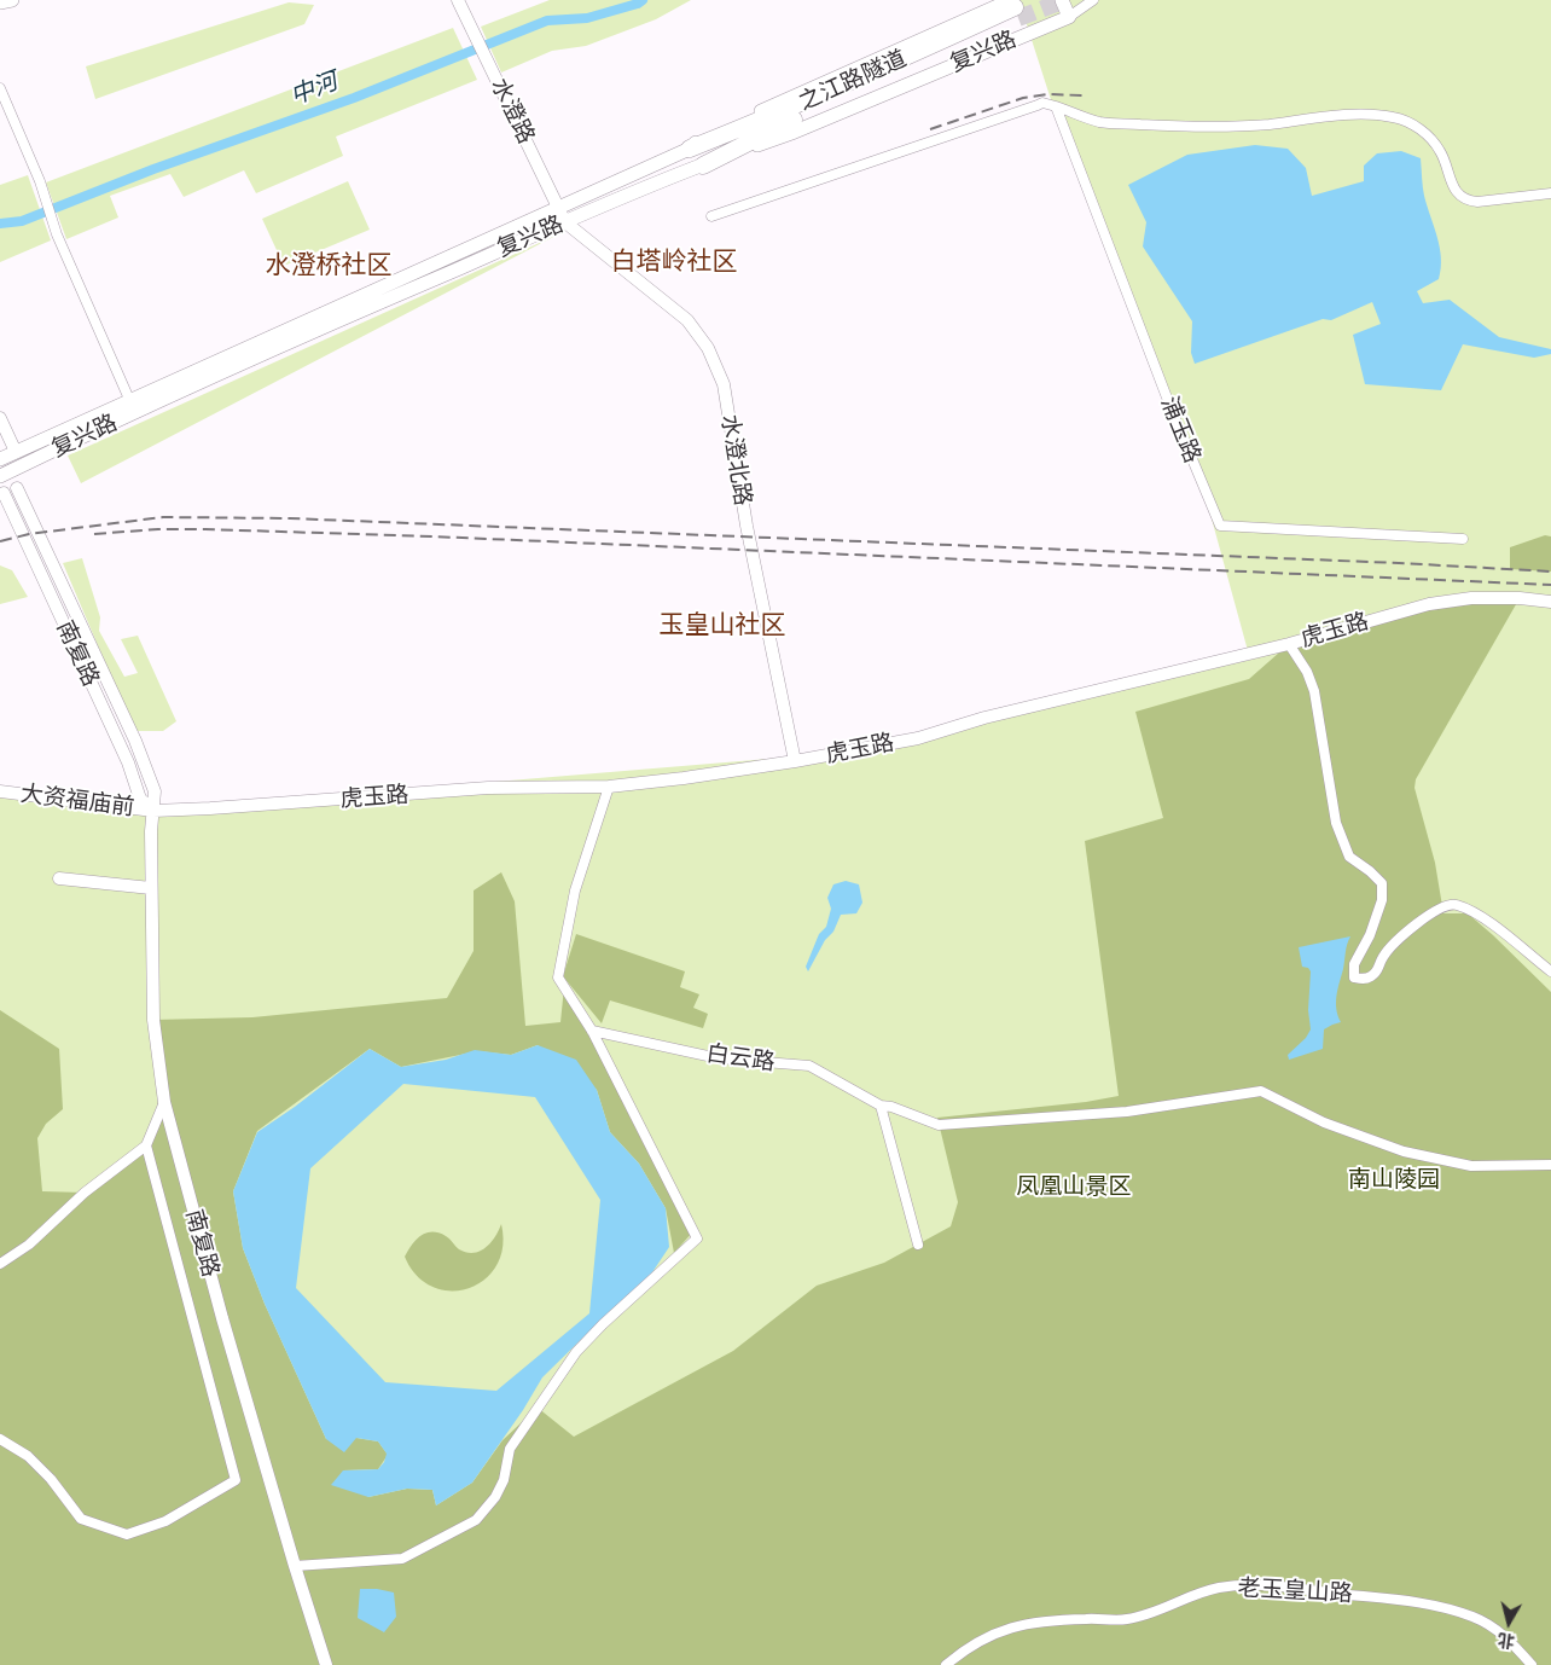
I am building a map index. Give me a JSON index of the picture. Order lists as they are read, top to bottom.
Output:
{
  "streets": {
    "highway": ["之江路隧道"],
    "main road": ["复兴路"],
    "street": [
      "水澄路",
      "浦玉路",
      "水澄北路",
      "虎玉路",
      "南复路",
      "大资福庙前",
      "白云路",
      "老玉皇山路"
    ]
  },
  "crossings": [
    ["复兴路", "之江路隧道"],
    ["复兴路", "水澄路"],
    ["复兴路", "水澄北路"],
    ["水澄路", "水澄北路"],
    ["水澄北路", "虎玉路"],
    ["虎玉路", "南复路"],
    ["虎玉路", "大资福庙前"],
    ["南复路", "大资福庙前"]
  ],
  "districts": ["白塔岭社区", "水澄桥社区", "玉皇山社区"],
  "water": ["中河"],
  "parks": ["南山陵园", "凤凰山景区"],
  "north": "bottom"
}
